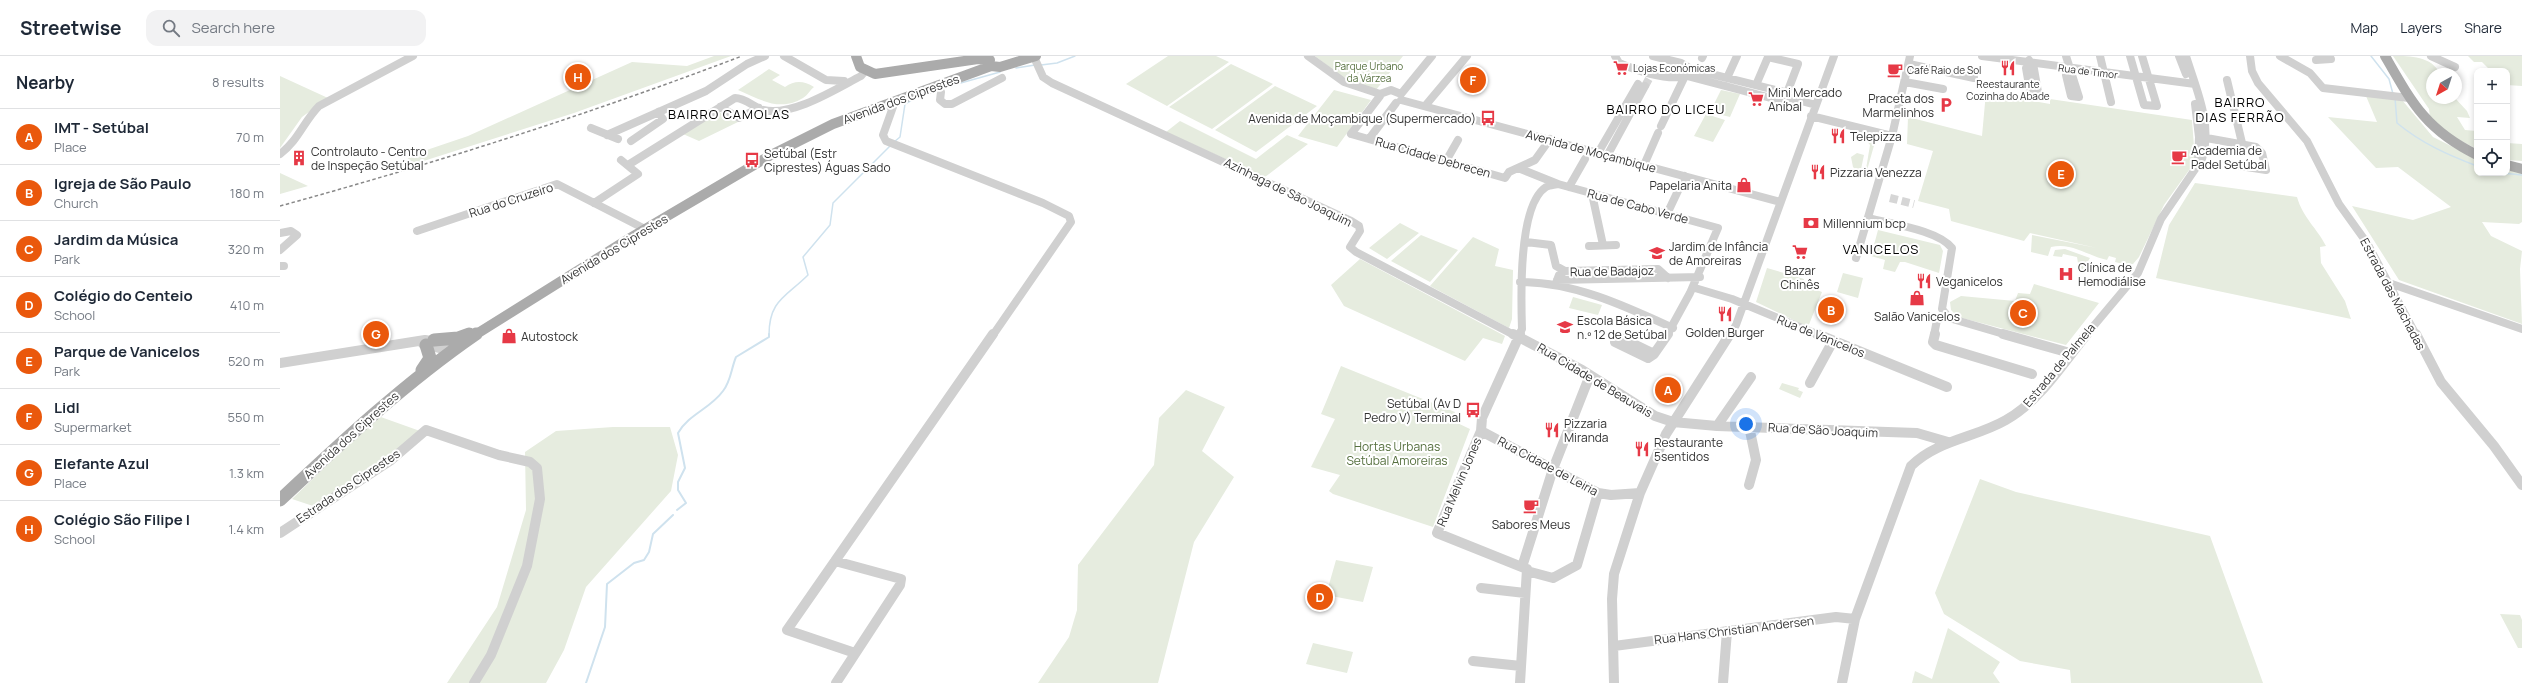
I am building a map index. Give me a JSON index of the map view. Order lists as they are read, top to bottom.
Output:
{
  "streets": {
    "main road": ["Avenida dos Ciprestes"],
    "street": [
      "Rua de Timor",
      "Avenida de Moçambique",
      "Rua Cidade Debrecen",
      "Azinhaga de São Joaquim",
      "Rua do Cruzeiro",
      "Rua de Cabo Verde",
      "Rua de Badajoz",
      "Estrada das Machadas",
      "Rua de Vanicelos",
      "Estrada de Palmela",
      "Rua Cidade de Beauvais",
      "Rua de São Joaquim",
      "Rua Cidade de Leiria",
      "Rua Melvin Jones",
      "Estrada dos Ciprestes",
      "Rua Hans Christian Andersen"
    ]
  },
  "crossings": [
    ["Rua de Timor", "Estrada de Palmela"],
    ["Avenida dos Ciprestes", "Azinhaga de São Joaquim"],
    ["Avenida dos Ciprestes", "Rua do Cruzeiro"],
    ["Avenida de Moçambique", "Rua Cidade Debrecen"],
    ["Rua Cidade Debrecen", "Rua de Cabo Verde"],
    ["Azinhaga de São Joaquim", "Rua Cidade de Beauvais"],
    ["Rua de Cabo Verde", "Rua de Badajoz"],
    ["Estrada de Palmela", "Rua de São Joaquim"],
    ["Estrada de Palmela", "Rua Hans Christian Andersen"],
    ["Rua Cidade de Beauvais", "Rua de São Joaquim"],
    ["Rua Cidade de Leiria", "Rua Melvin Jones"]
  ],
  "districts": [
    "BAIRRO DIAS FERRÃO",
    "BAIRRO DO LICEU",
    "BAIRRO CAMOLAS",
    "VANICELOS"
  ],
  "parks": ["Parque Urbano da Várzea", "Hortas Urbanas Setúbal Amoreiras"],
  "places": {
    "supermarket": ["Lojas Económicas", "Mini Mercado Aníbal", "Bazar Chinês"],
    "restaurant": [
      "Reestaurante Cozinha do Abade",
      "Telepizza",
      "Pizzaria Venezza",
      "Veganicelos",
      "Golden Burger",
      "Pizzaria Miranda",
      "Restaurante 5sentidos"
    ],
    "cafe": ["Café Raio de Sol", "Academia de Padel Setúbal", "Sabores Meus"],
    "parking": ["Praceta dos Marmelinhos"],
    "bus stop": ["Avenida de Moçambique (Supermercado)", "Setúbal (Estr Ciprestes) Águas Sado", "Setúbal (Av D Pedro V) Terminal"],
    "building": ["Controlauto - Centro de Inspeção Setúbal"],
    "shop": ["Papelaria Anita", "Salão Vanicelos", "Autostock"],
    "bank": ["Millennium bcp"],
    "school or university": ["Jardim de Infância de Amoreiras", "Escola Básica n.º 12 de Setúbal"],
    "hospital": ["Clínica de Hemodiálise"]
  },
  "north": "bottom left",
  "page": {
    "header": "Streetwise",
    "search": "Search here",
    "nav": ["Map", "Layers", "Share"],
    "heading": ["Nearby", "8 results"],
    "pins": [
      "H",
      "F",
      "E",
      "B",
      "C",
      "G",
      "A",
      "D"
    ],
    "map_buttons": ["+", "−"],
    "list": [
      {
        "mark": "A",
        "name": "IMT - Setúbal",
        "note": "Place",
        "value": "70 m"
      },
      {
        "mark": "B",
        "name": "Igreja de São Paulo",
        "note": "Church",
        "value": "180 m"
      },
      {
        "mark": "C",
        "name": "Jardim da Música",
        "note": "Park",
        "value": "320 m"
      },
      {
        "mark": "D",
        "name": "Colégio do Centeio",
        "note": "School",
        "value": "410 m"
      },
      {
        "mark": "E",
        "name": "Parque de Vanicelos",
        "note": "Park",
        "value": "520 m"
      },
      {
        "mark": "F",
        "name": "Lidl",
        "note": "Supermarket",
        "value": "550 m"
      },
      {
        "mark": "G",
        "name": "Elefante Azul",
        "note": "Place",
        "value": "1.3 km"
      },
      {
        "mark": "H",
        "name": "Colégio São Filipe I",
        "note": "School",
        "value": "1.4 km"
      }
    ]
  }
}
